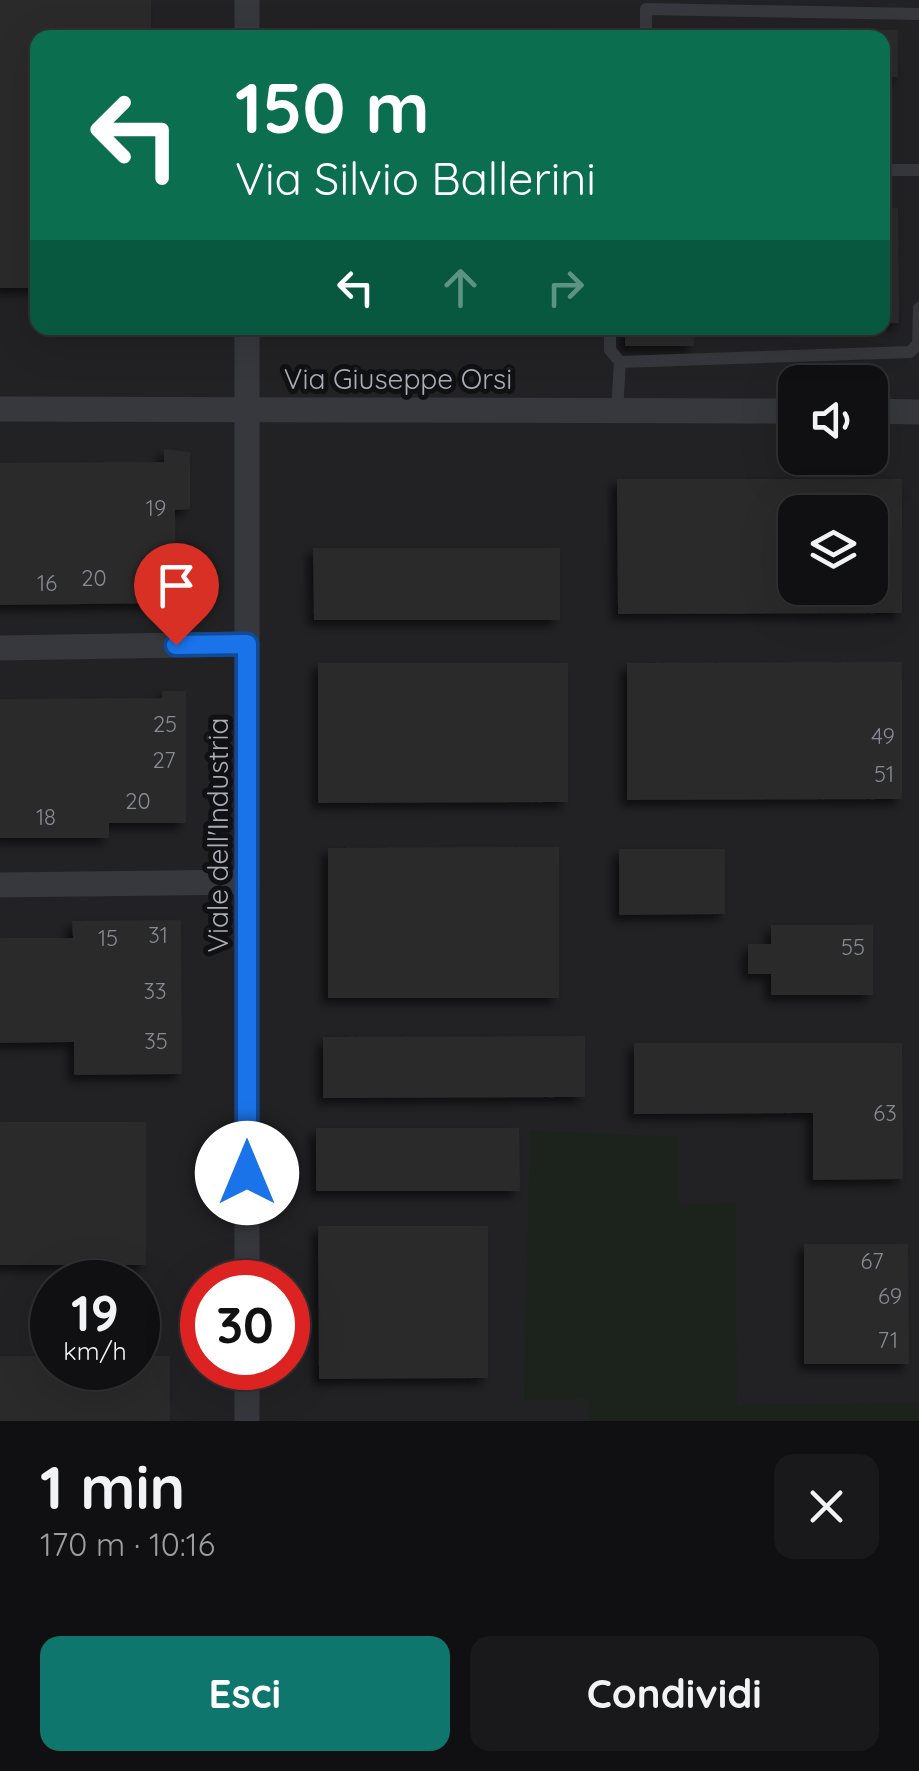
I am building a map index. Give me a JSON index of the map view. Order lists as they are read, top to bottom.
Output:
{
  "streets": {
    "street": ["Via Giuseppe Orsi", "Viale dell'Industria"]
  },
  "crossings": [
    ["Via Giuseppe Orsi", "Viale dell'Industria"]
  ],
  "house_numbers": [
    "19",
    "20",
    "16",
    "25",
    "49",
    "27",
    "51",
    "20",
    "18",
    "31",
    "15",
    "55",
    "33",
    "35",
    "63",
    "67",
    "69",
    "71"
  ],
  "page": {
    "turn": ["150 m", "Via Silvio Ballerini"],
    "speed": "19 km/h",
    "limit": "30",
    "heading": ["1 min", "170 m · 10:16"],
    "buttons": ["Esci", "Condividi"]
  }
}
